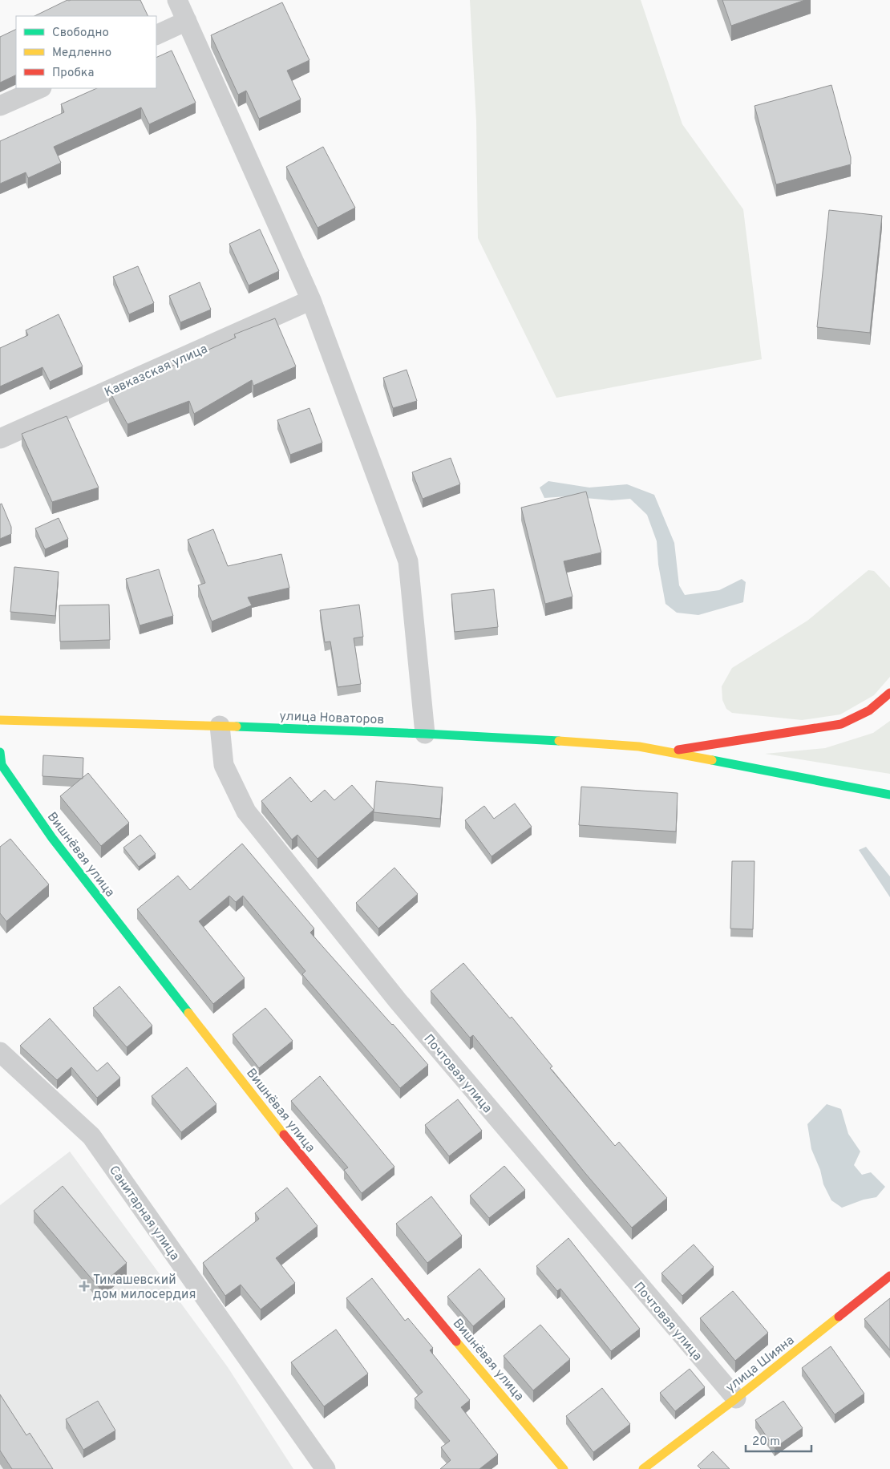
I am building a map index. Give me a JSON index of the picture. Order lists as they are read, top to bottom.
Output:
{
  "streets": {
    "street": [
      "Кавказская улица",
      "улица Новаторов",
      "Вишнёвая улица",
      "Почтовая улица",
      "Санитарная улица",
      "улица Шияна"
    ]
  },
  "crossings": [
    ["улица Новаторов", "Почтовая улица"],
    ["Почтовая улица", "улица Шияна"]
  ],
  "places": {
    "health": ["Тимашевский дом милосердия"]
  },
  "legend": ["Свободно", "Медленно", "Пробка"],
  "scale_bar": "20 m"
}
